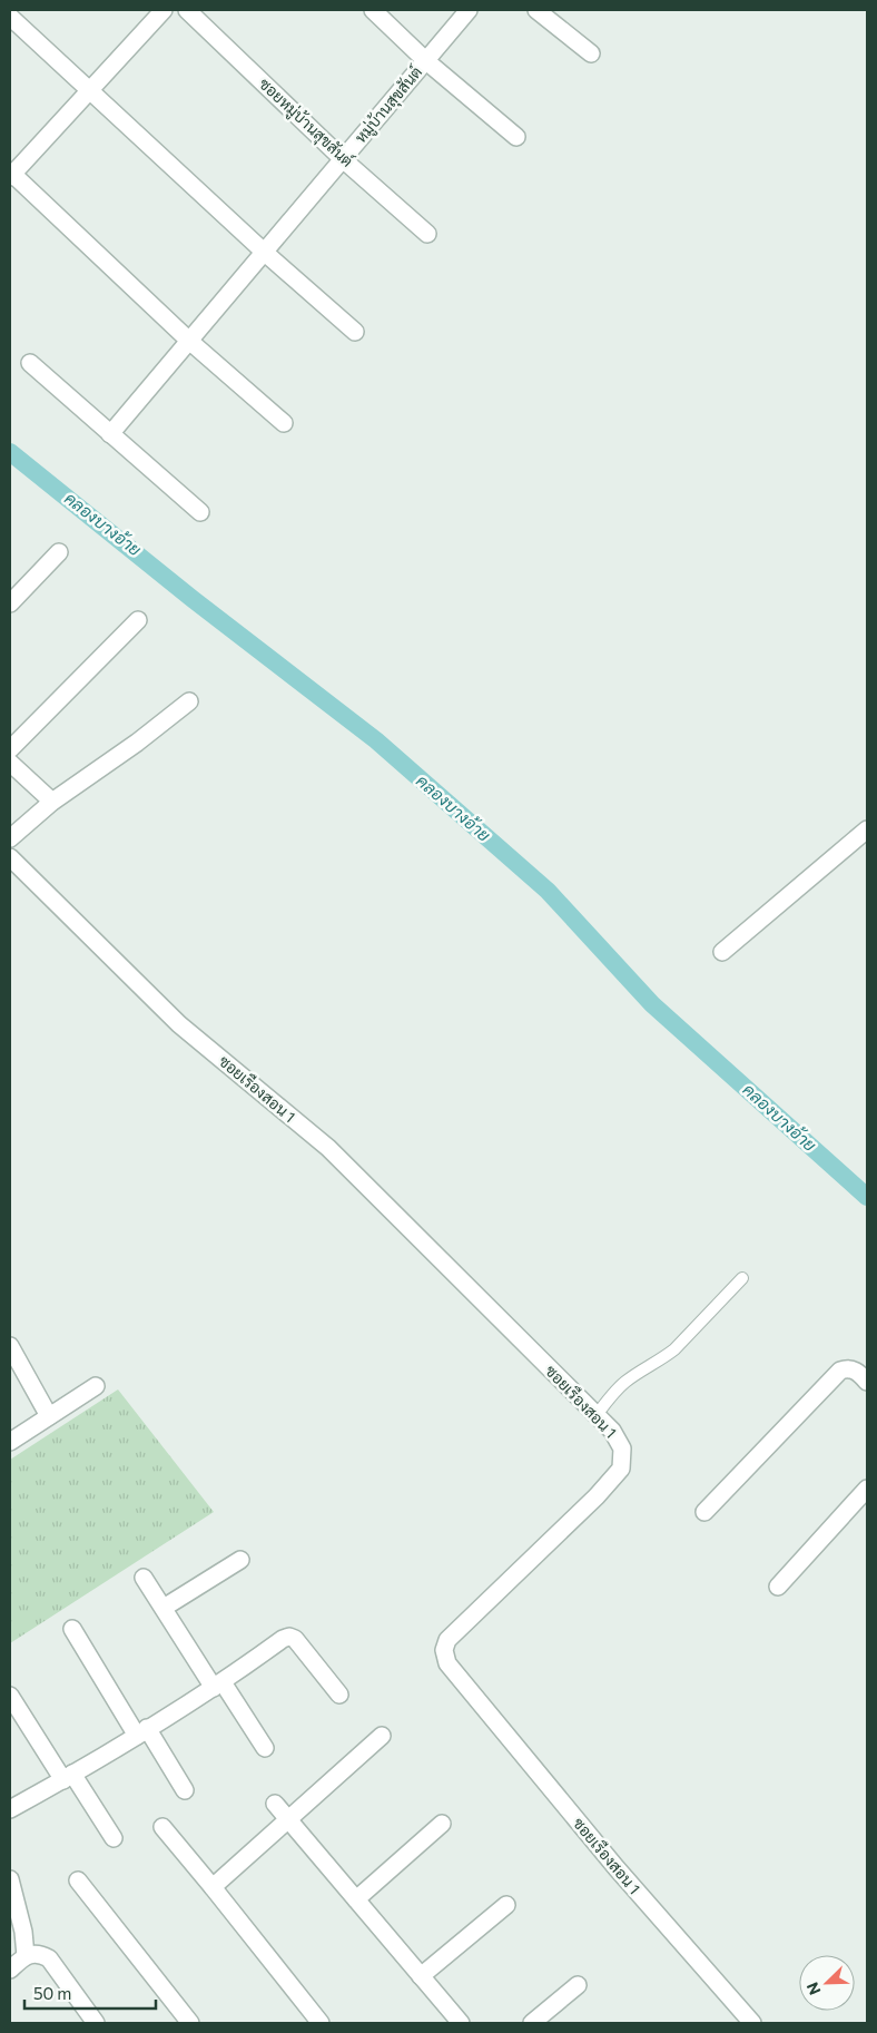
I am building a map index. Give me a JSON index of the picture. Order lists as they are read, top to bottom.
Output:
{
  "streets": {
    "street": ["หมู่บ้านสุขสันต์", "ซอยหมู่บ้านสุขสันต์", "ซอยเรืองสอน 1"]
  },
  "crossings": [
    ["หมู่บ้านสุขสันต์", "ซอยหมู่บ้านสุขสันต์"]
  ],
  "water": ["คลองบางอ้าย"],
  "scale_bar": "50 m",
  "north": "bottom left"
}
